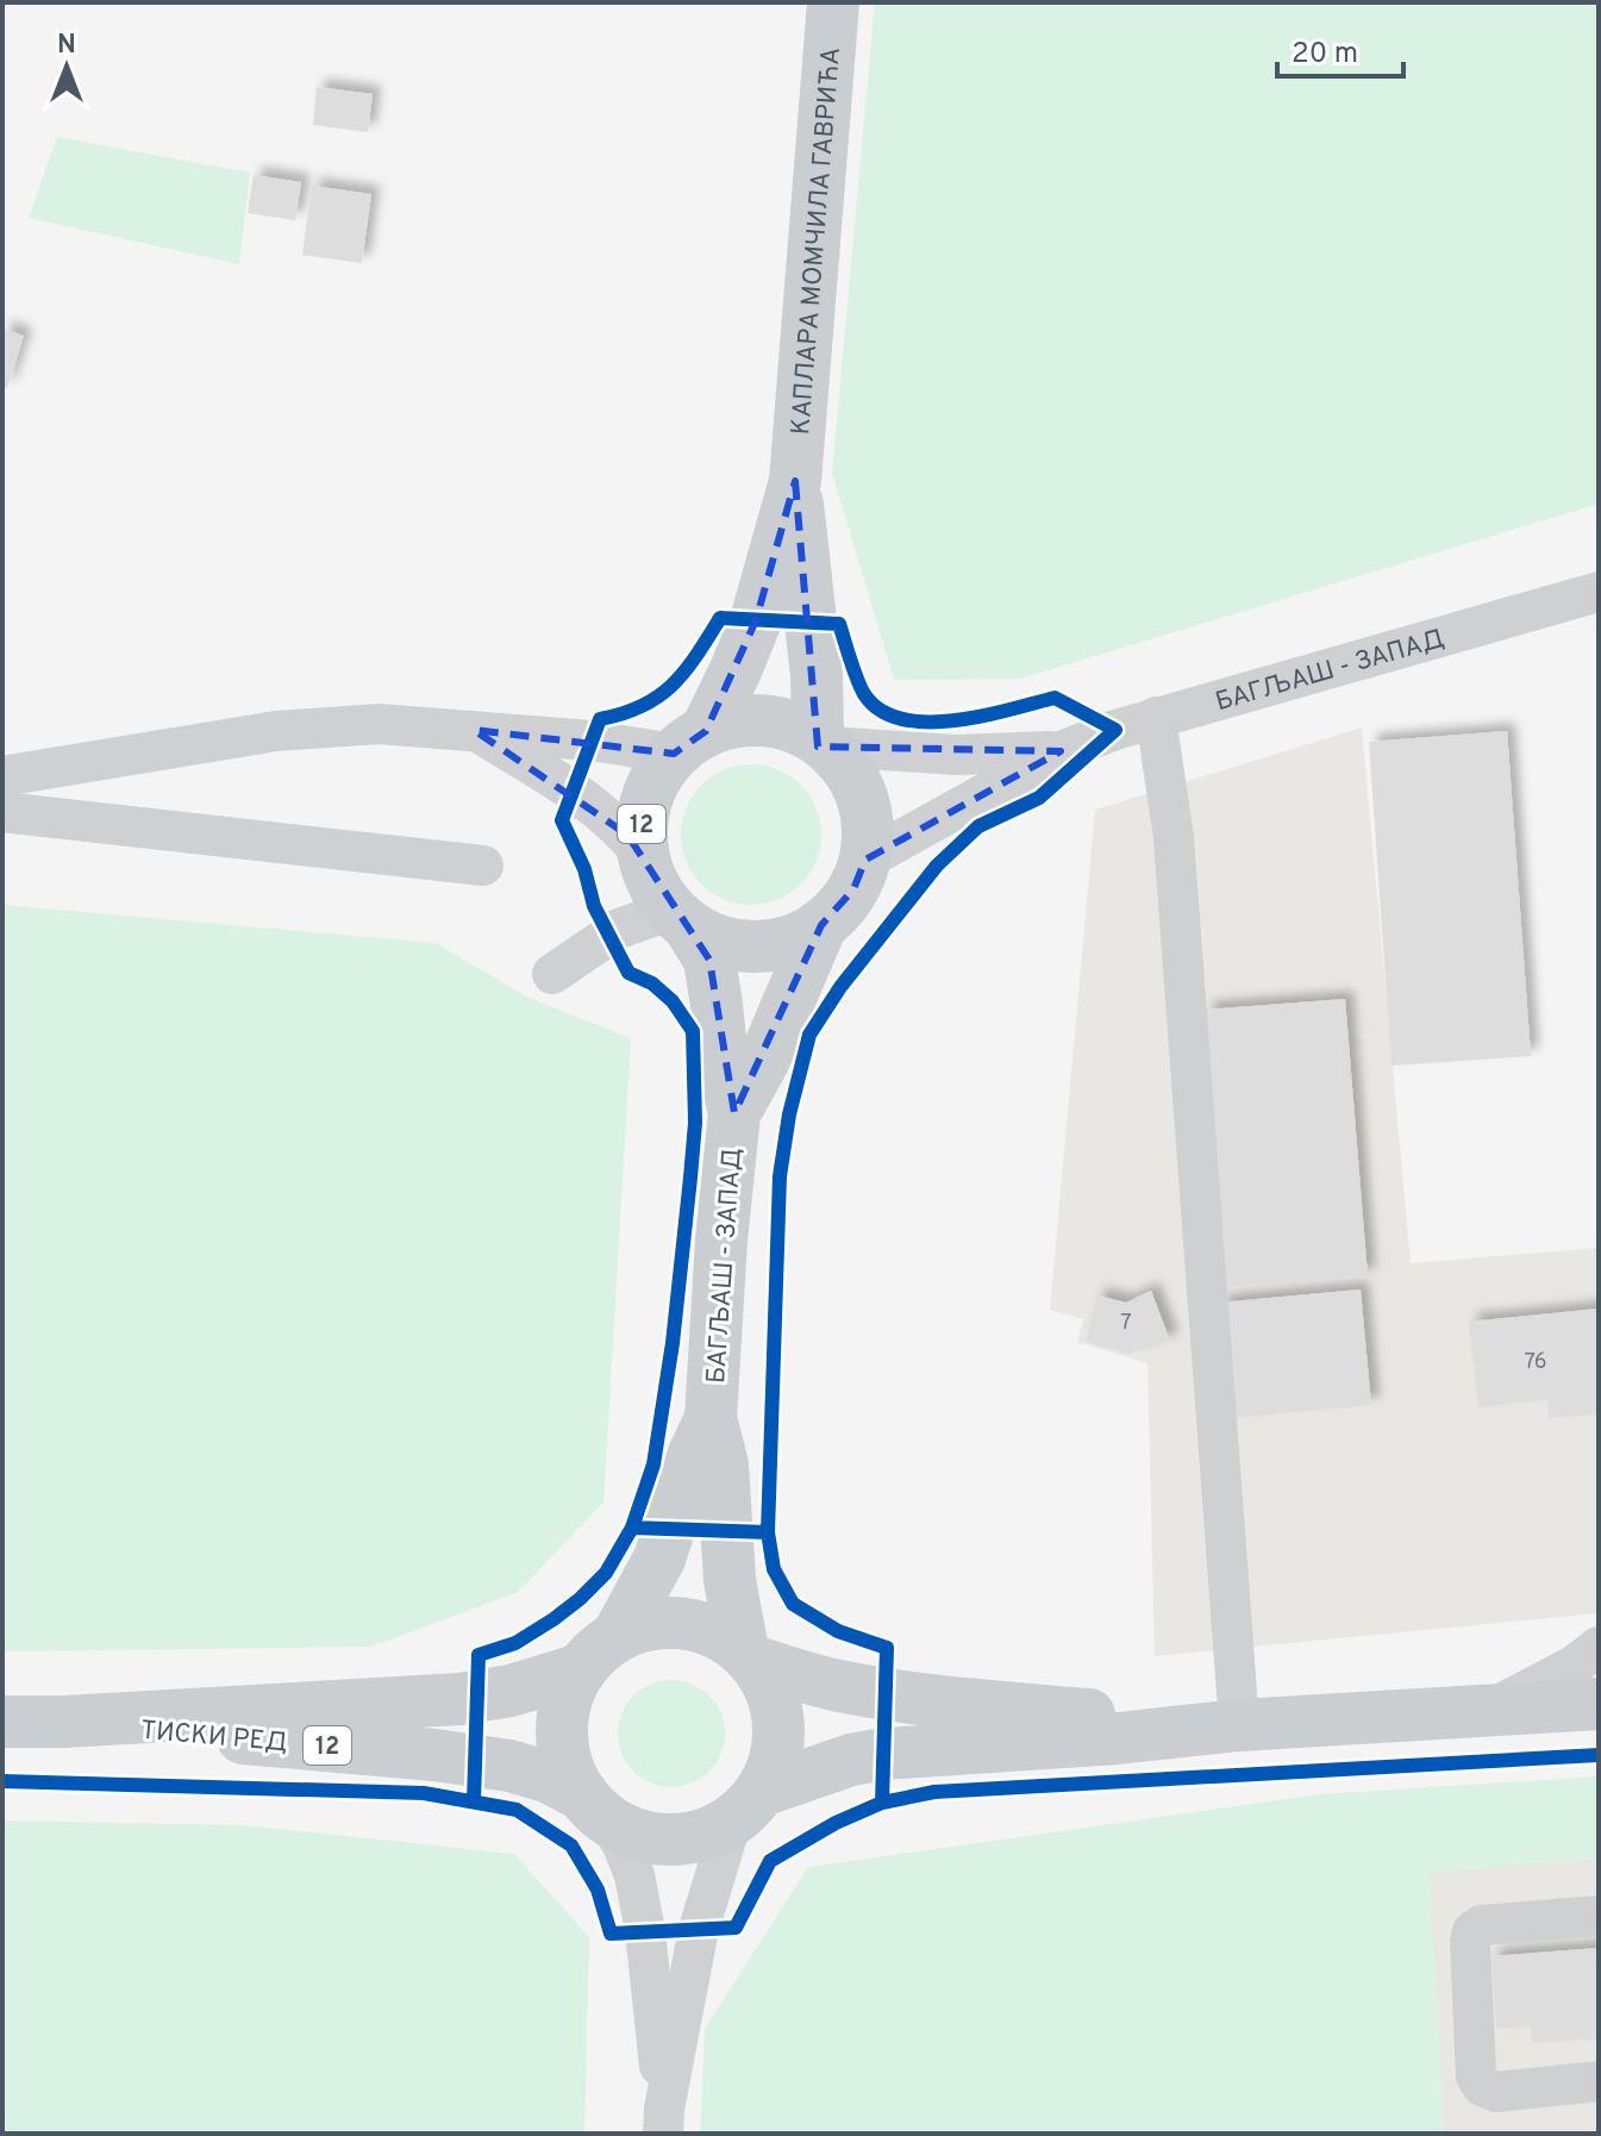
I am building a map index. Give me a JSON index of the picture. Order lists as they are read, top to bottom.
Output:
{
  "streets": {
    "main road": [
      "КАПЛАРА МОМЧИЛА ГАВРИЋА",
      "БАГЉАШ - ЗАПАД",
      "12",
      "ТИСКИ РЕД"
    ]
  },
  "crossings": [
    ["КАПЛАРА МОМЧИЛА ГАВРИЋА", "12"],
    ["БАГЉАШ - ЗАПАД", "12"],
    ["БАГЉАШ - ЗАПАД", "ТИСКИ РЕД"],
    ["12", "ТИСКИ РЕД"]
  ],
  "house_numbers": ["7", "76"],
  "scale_bar": "20 m",
  "north": "top"
}
